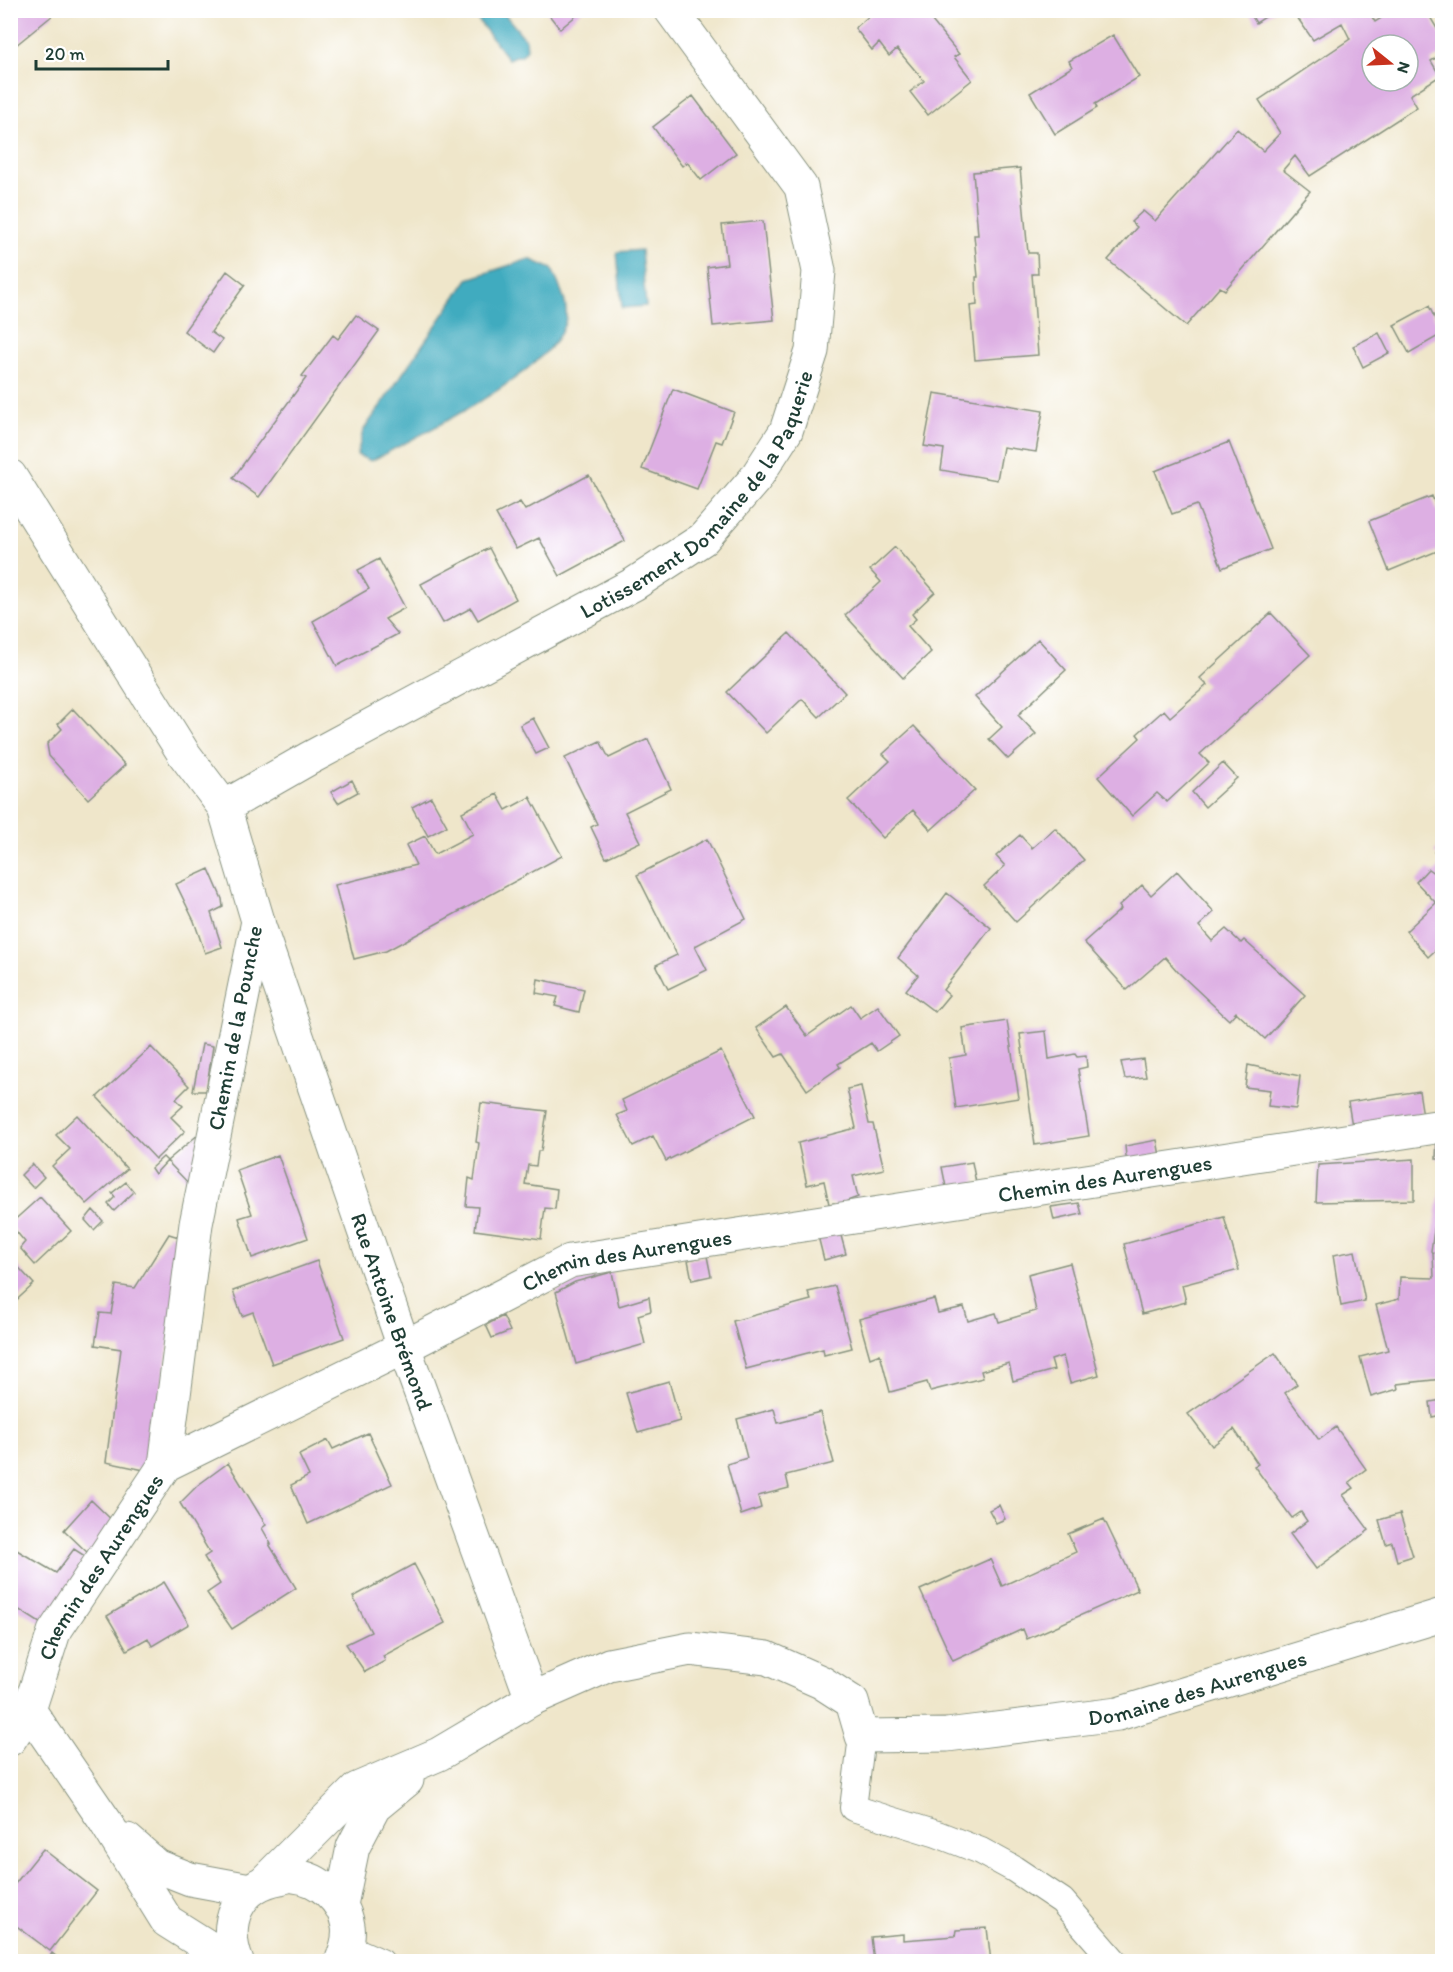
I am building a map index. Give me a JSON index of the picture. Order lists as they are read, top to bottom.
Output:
{
  "streets": {
    "street": [
      "Lotissement Domaine de la Paquerie",
      "Chemin de la Pounche",
      "Chemin des Aurengues",
      "Rue Antoine Brémond",
      "Domaine des Aurengues"
    ]
  },
  "crossings": [
    ["Lotissement Domaine de la Paquerie", "Chemin de la Pounche"],
    ["Chemin de la Pounche", "Chemin des Aurengues"],
    ["Chemin de la Pounche", "Rue Antoine Brémond"],
    ["Chemin des Aurengues", "Rue Antoine Brémond"]
  ],
  "scale_bar": "20 m",
  "north": "right"
}
